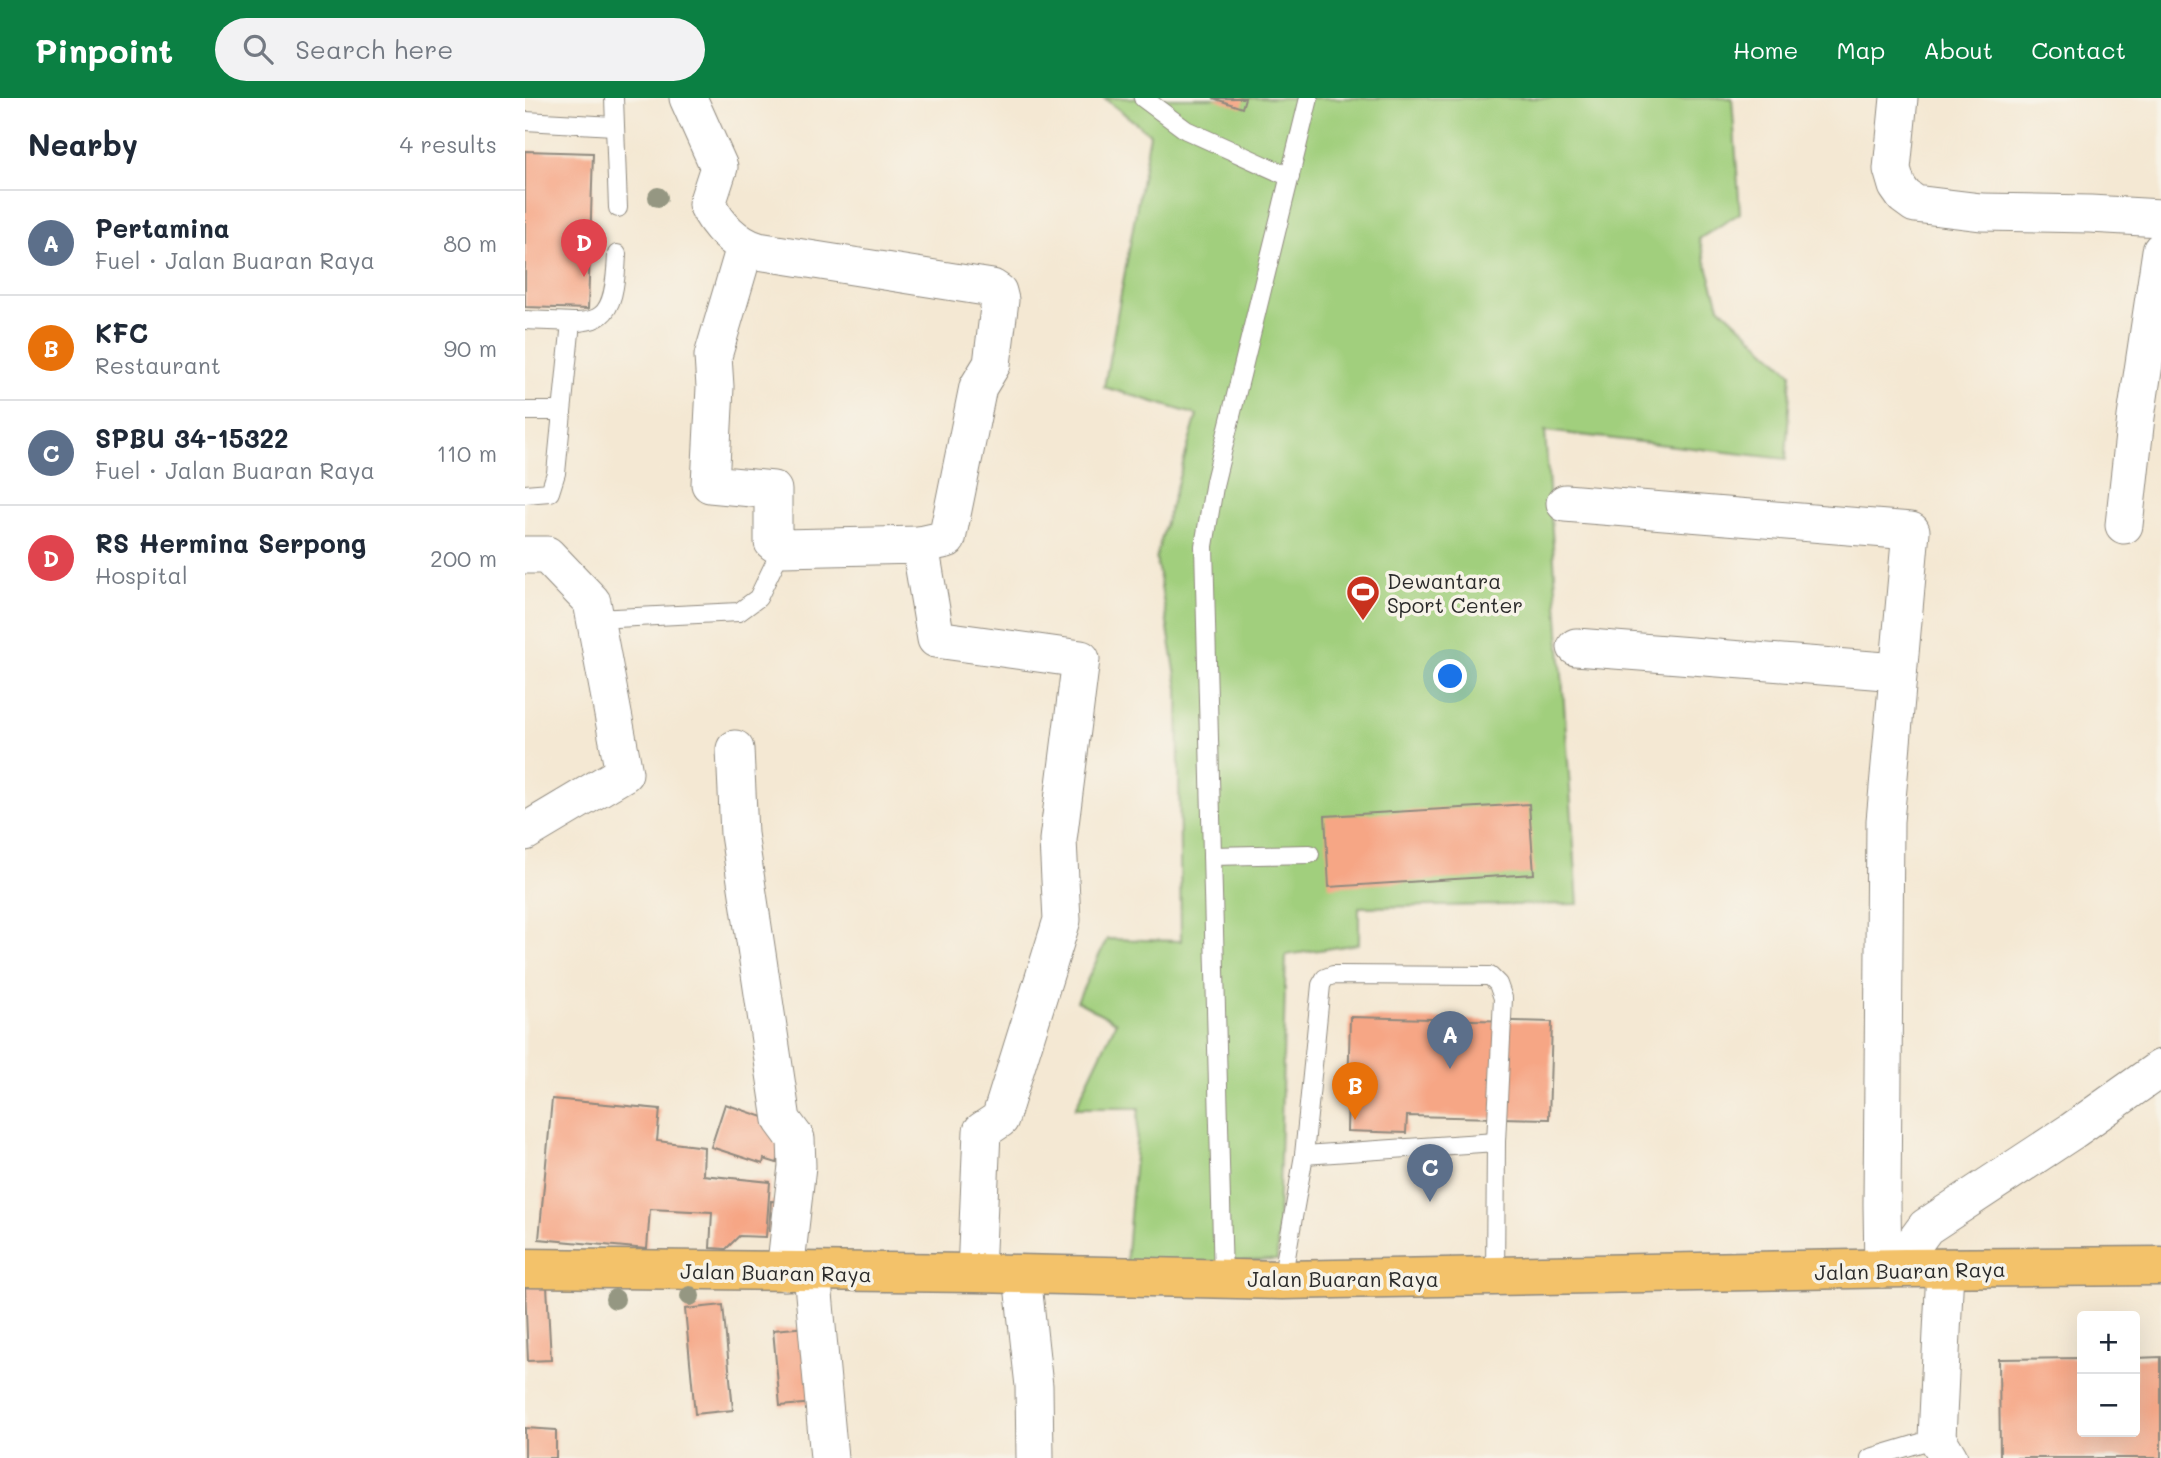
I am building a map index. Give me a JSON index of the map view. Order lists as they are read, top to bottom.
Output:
{
  "streets": {
    "main road": ["Jalan Buaran Raya"]
  },
  "places": {
    "sports": ["Dewantara Sport Center"]
  },
  "page": {
    "header": "Pinpoint",
    "search": "Search here",
    "nav": [
      "Home",
      "Map",
      "About",
      "Contact"
    ],
    "heading": ["Nearby", "4 results"],
    "list": [
      {
        "mark": "A",
        "name": "Pertamina",
        "note": "Fuel · Jalan Buaran Raya",
        "value": "80 m"
      },
      {
        "mark": "B",
        "name": "KFC",
        "note": "Restaurant",
        "value": "90 m"
      },
      {
        "mark": "C",
        "name": "SPBU 34-15322",
        "note": "Fuel · Jalan Buaran Raya",
        "value": "110 m"
      },
      {
        "mark": "D",
        "name": "RS Hermina Serpong",
        "note": "Hospital",
        "value": "200 m"
      }
    ],
    "pins": [
      "D",
      "A",
      "B",
      "C"
    ],
    "map_buttons": ["+", "−"]
  }
}
